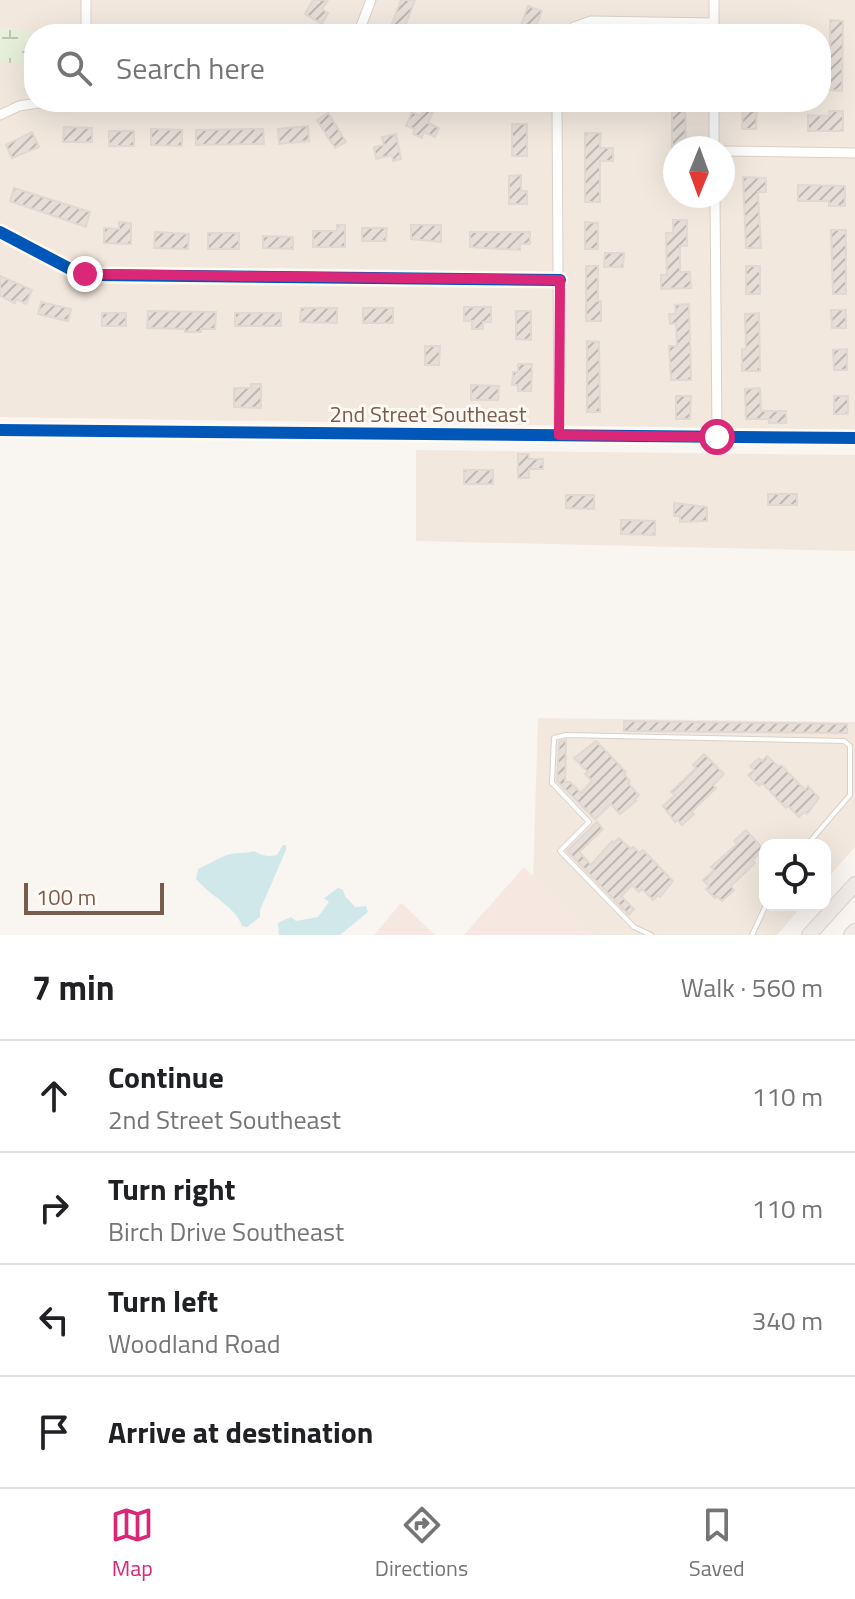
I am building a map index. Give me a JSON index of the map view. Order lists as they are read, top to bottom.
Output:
{
  "streets": {
    "street": ["2nd Street Southeast"]
  },
  "scale_bar": "100 m",
  "north": "bottom",
  "page": {
    "search": "Search here",
    "scale": "100 m",
    "heading": ["7 min", "Walk · 560 m"],
    "list": [
      ["Continue", "2nd Street Southeast", "110 m"],
      ["Turn right", "Birch Drive Southeast", "110 m"],
      ["Turn left", "Woodland Road", "340 m"],
      "Arrive at destination"
    ],
    "nav": ["Map", "Directions", "Saved"]
  }
}
